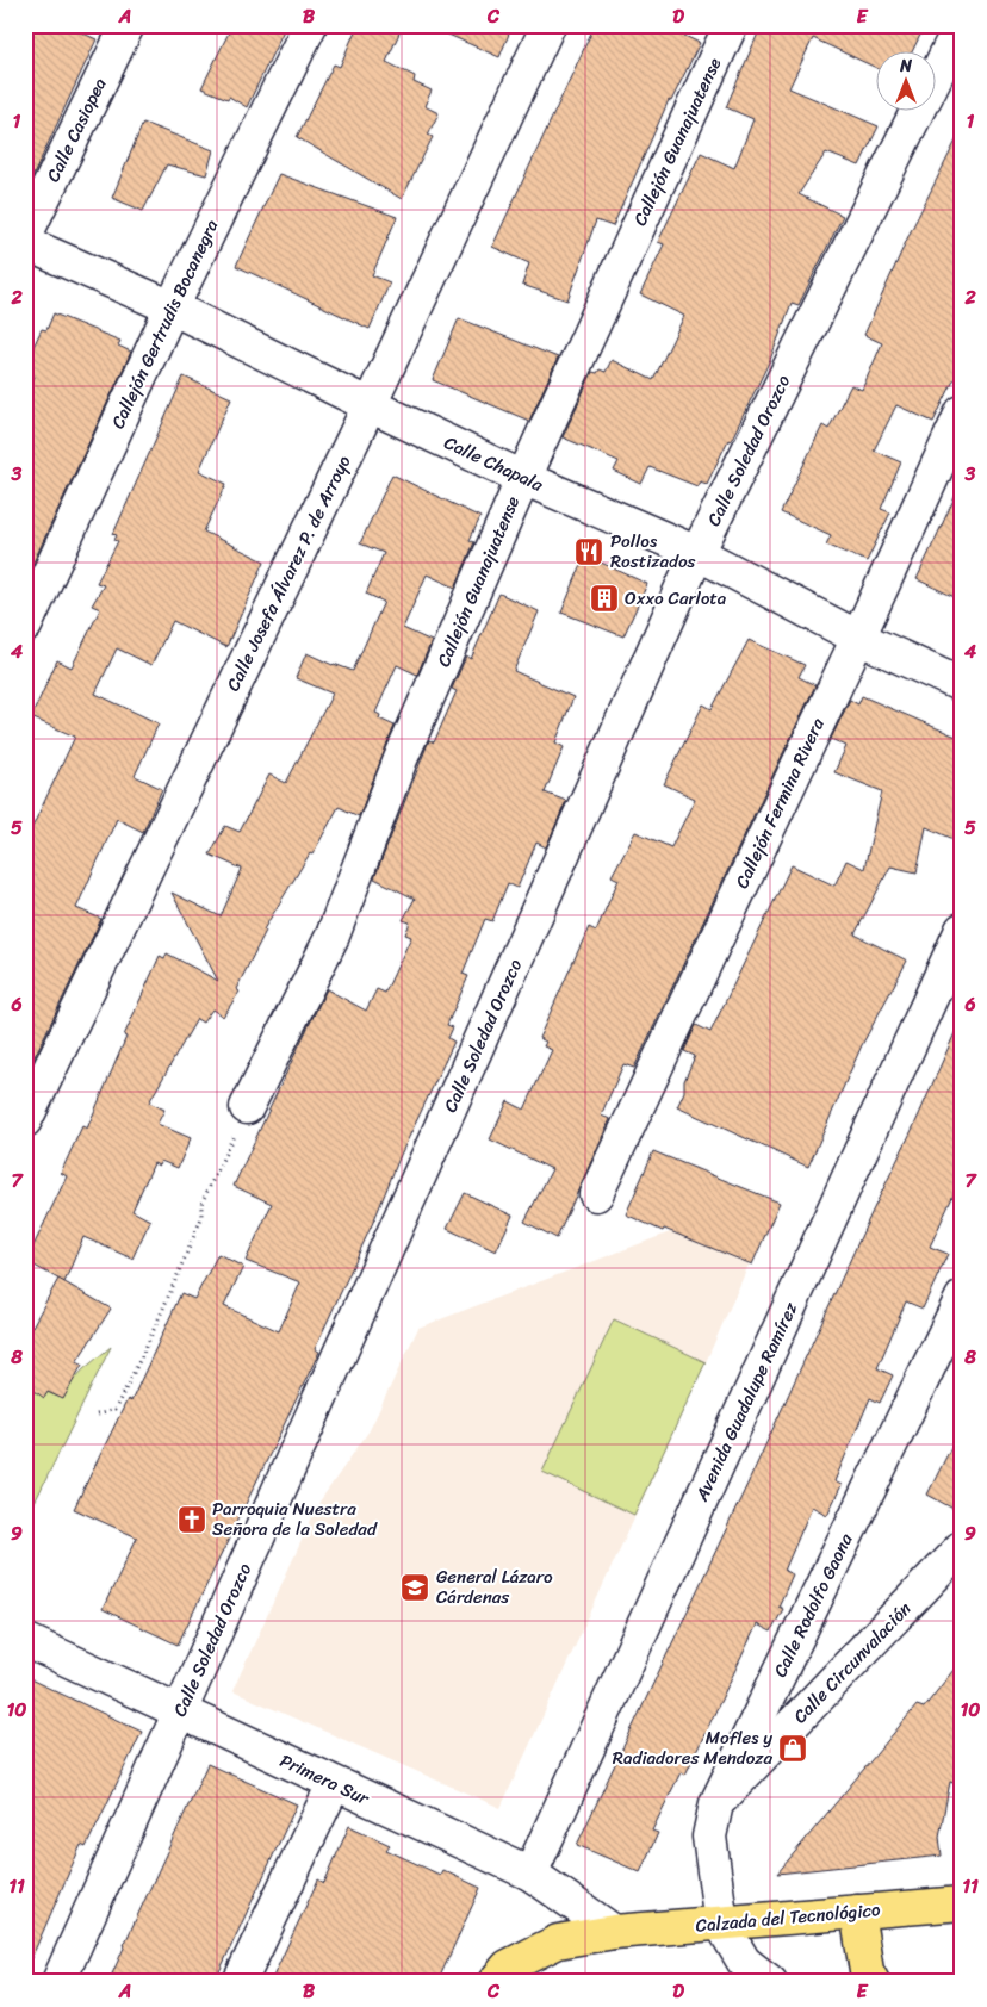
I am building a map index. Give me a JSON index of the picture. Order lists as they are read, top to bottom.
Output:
{
  "streets": {
    "main road": ["Calzada del Tecnológico"],
    "street": [
      "Calle Casiopea",
      "Callejón Guanajuatense",
      "Callejón Gertrudis Bocanegra",
      "Calle Soledad Orozco",
      "Calle Chapala",
      "Calle Josefa Álvarez P. de Arroyo",
      "Callejón Fermina Rivera",
      "Avenida Guadalupe Ramírez",
      "Calle Rodolfo Gaona",
      "Calle Circunvalación",
      "Primera Sur"
    ]
  },
  "crossings": [
    ["Callejón Guanajuatense", "Calle Chapala"],
    ["Callejón Gertrudis Bocanegra", "Calle Chapala"],
    ["Calle Soledad Orozco", "Calle Chapala"],
    ["Calle Soledad Orozco", "Primera Sur"],
    ["Calle Chapala", "Calle Josefa Álvarez P. de Arroyo"],
    ["Calle Chapala", "Callejón Fermina Rivera"],
    ["Avenida Guadalupe Ramírez", "Primera Sur"],
    ["Calle Rodolfo Gaona", "Calle Circunvalación"],
    ["Calle Rodolfo Gaona", "Calzada del Tecnológico"],
    ["Primera Sur", "Calzada del Tecnológico"]
  ],
  "places": {
    "restaurant": ["Pollos Rostizados"],
    "building": ["Oxxo Carlota"],
    "church": ["Parroquia Nuestra Señora de la Soledad"],
    "school or university": ["General Lázaro Cárdenas"],
    "shop": ["Mofles y Radiadores Mendoza"]
  },
  "north": "top",
  "grid": {
    "columns": [
      "A",
      "B",
      "C",
      "D",
      "E"
    ],
    "rows": [
      "1",
      "2",
      "3",
      "4",
      "5",
      "6",
      "7",
      "8",
      "9",
      "10",
      "11"
    ]
  }
}
